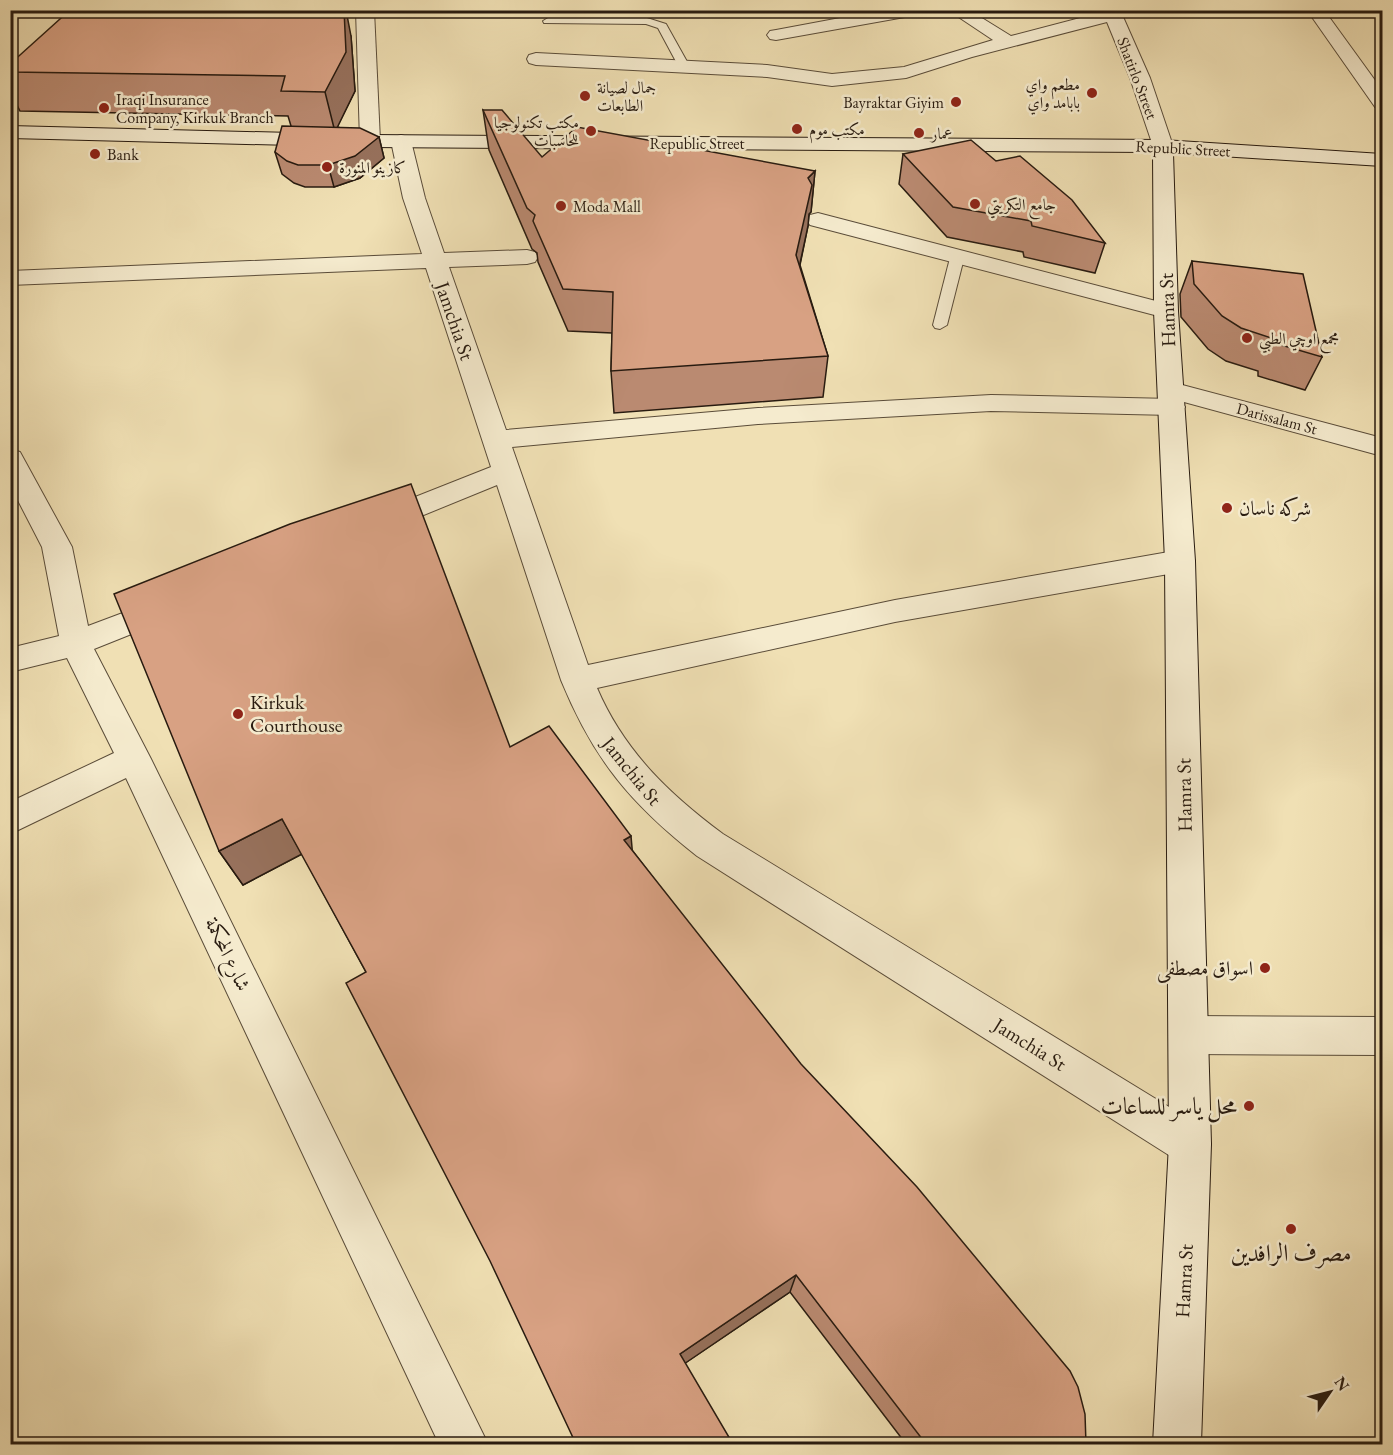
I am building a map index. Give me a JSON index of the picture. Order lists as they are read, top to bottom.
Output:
{
  "streets": {
    "street": [
      "Shatirlo Street",
      "Republic Street",
      "Hamra St",
      "Jamchia St",
      "Darissalam St",
      "شارع المحكمة"
    ]
  },
  "crossings": [
    ["Shatirlo Street", "Republic Street"],
    ["Shatirlo Street", "Hamra St"],
    ["Republic Street", "Hamra St"],
    ["Republic Street", "Jamchia St"],
    ["Hamra St", "Jamchia St"],
    ["Hamra St", "Darissalam St"],
    ["Jamchia St", "Darissalam St"]
  ],
  "places": [
    "مطعم واي بابامد واي",
    "جمال لصيانة الطابعات",
    "Bayraktar Giyim",
    "Iraqi Insurance Company, Kirkuk Branch",
    "مكتب موم",
    "مكتب تكنولوجيا للحاسبات",
    "عمار",
    "Bank",
    "كازينو المنورة",
    "جامع التكريتي",
    "Moda Mall",
    "مجمع اوچي الطبي",
    "شرکە ناسان",
    "Kirkuk Courthouse",
    "اسواق مصطفى",
    "محل ياسر للساعات",
    "مصرف الرافدين"
  ],
  "north": "top right"
}
